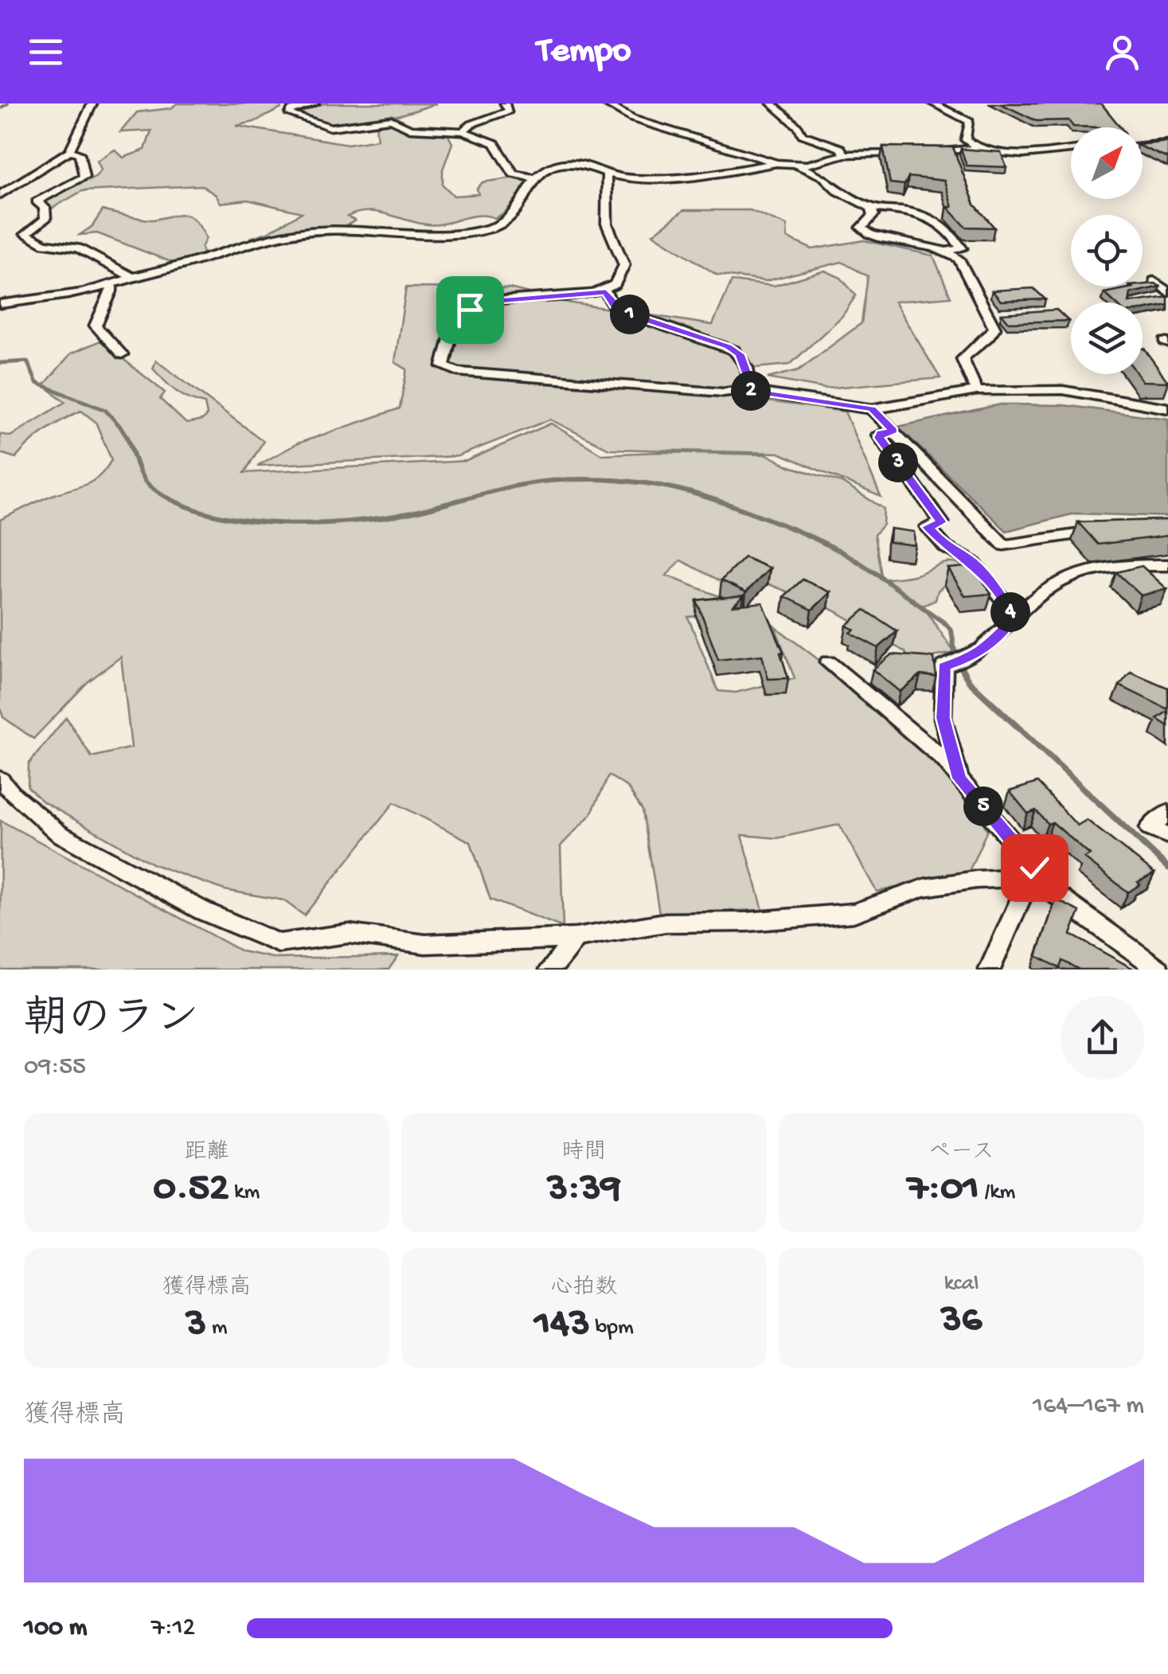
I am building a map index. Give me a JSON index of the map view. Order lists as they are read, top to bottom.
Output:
{
  "north": "top right",
  "page": {
    "header": "Tempo",
    "pins": [
      "1",
      "2",
      "3",
      "4",
      "5"
    ],
    "heading": ["朝のラン", "09:55"],
    "stats": [
      ["距離", "0.52 km"],
      ["時間", "3:39"],
      ["ペース", "7:01 /km"],
      ["獲得標高", "3 m"],
      ["心拍数", "143 bpm"],
      ["kcal", "36"]
    ],
    "chart": ["獲得標高", "164–167 m"],
    "list": [
      {
        "name": "100 m",
        "note": "7:12"
      }
    ]
  }
}
